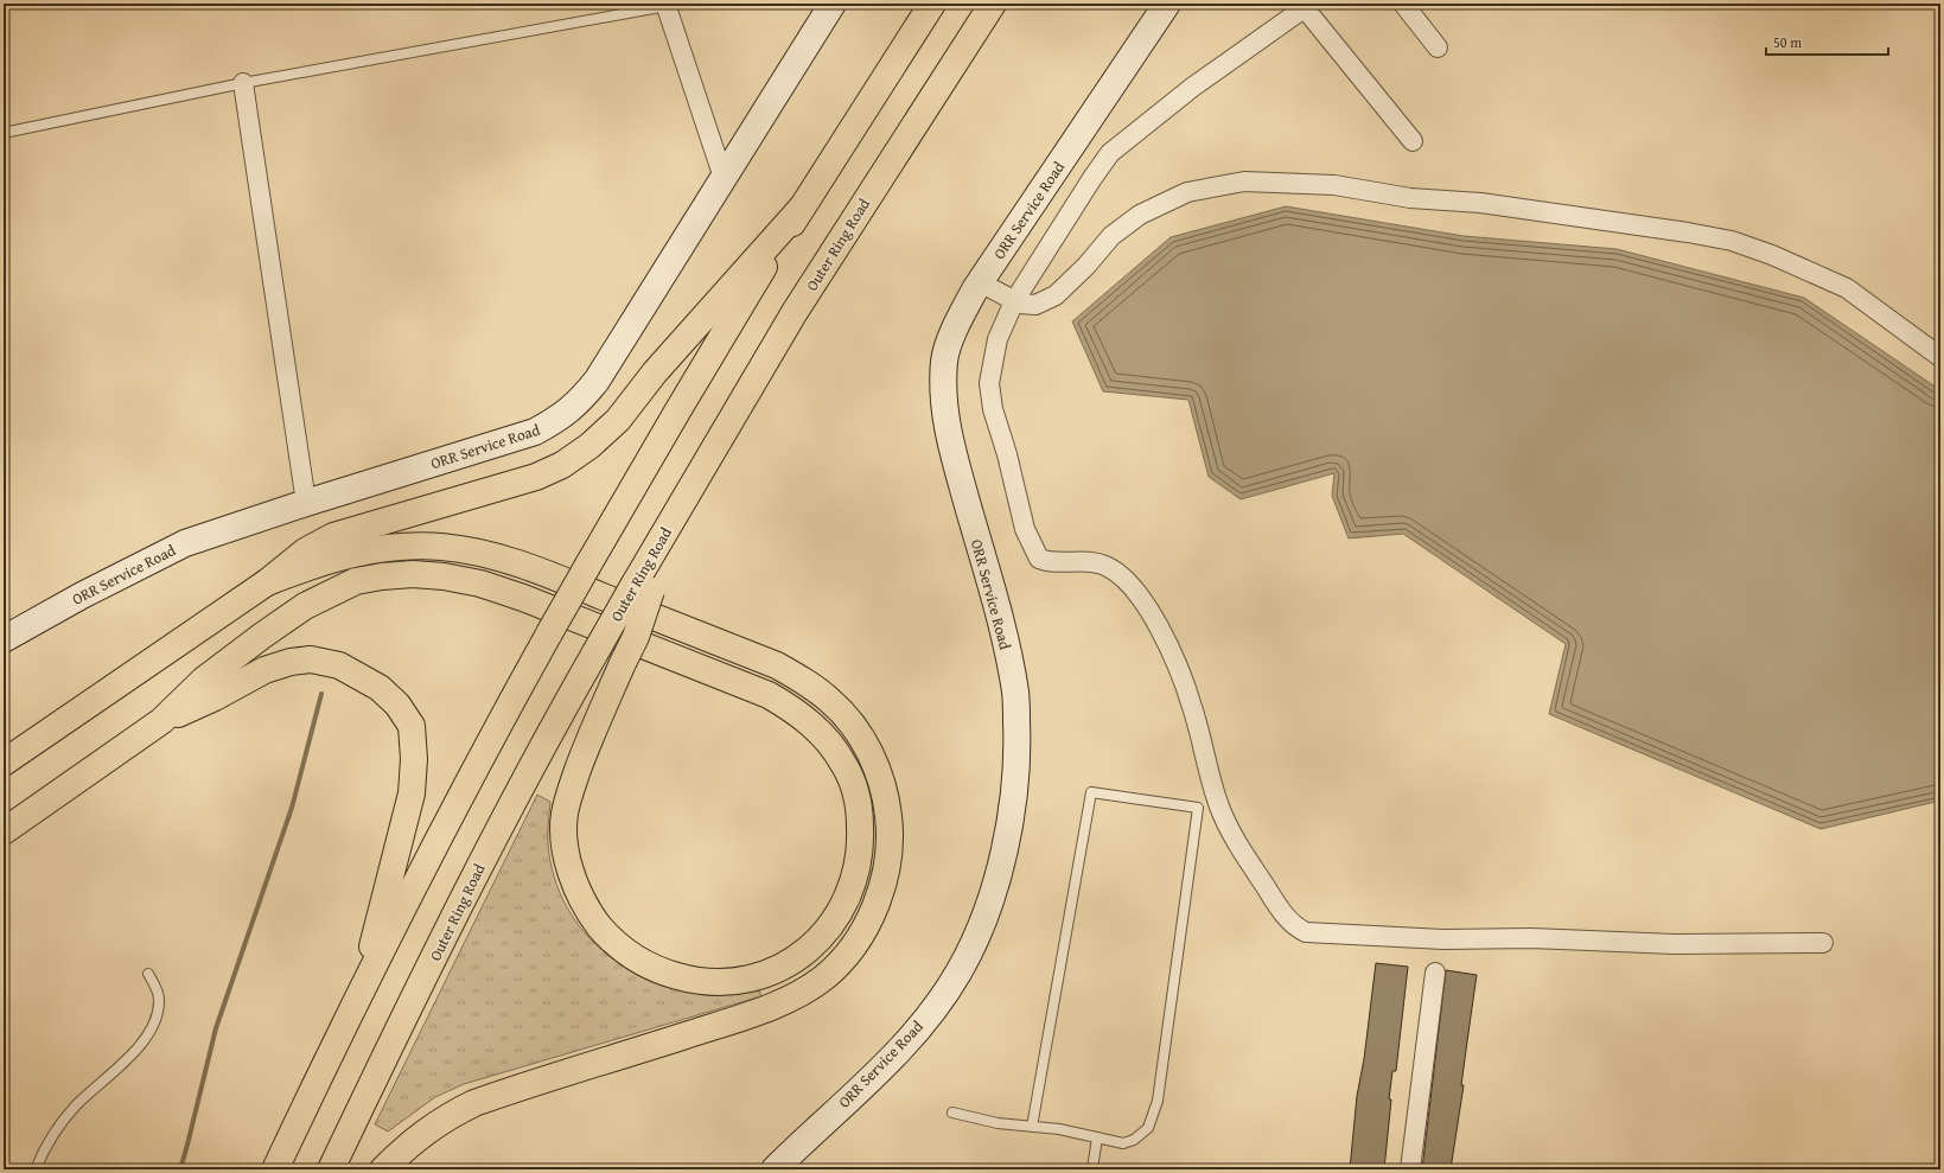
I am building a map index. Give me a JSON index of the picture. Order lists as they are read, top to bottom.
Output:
{
  "streets": {
    "highway": ["Outer Ring Road"],
    "main road": ["ORR Service Road"]
  },
  "scale_bar": "50 m"
}
